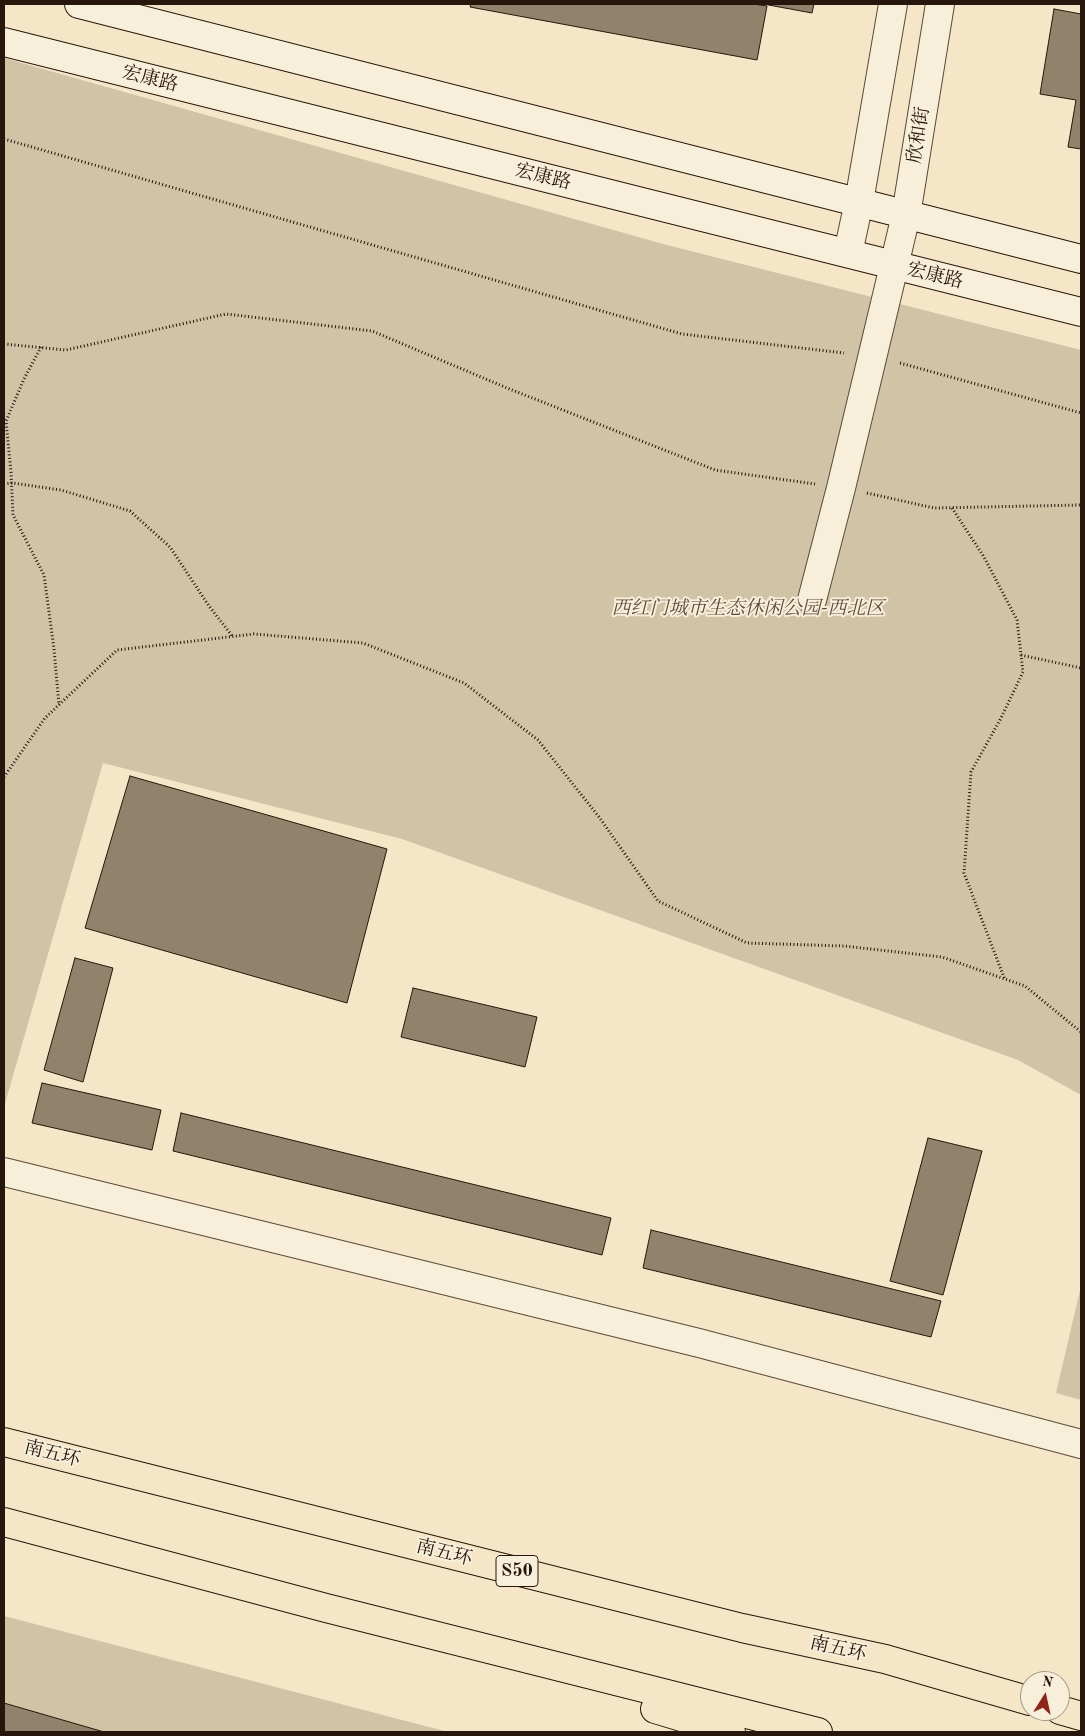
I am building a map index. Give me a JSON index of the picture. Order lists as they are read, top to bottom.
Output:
{
  "streets": {
    "highway": ["南五环", "S50"],
    "main road": ["宏康路", "欣和街"]
  },
  "crossings": [
    ["宏康路", "欣和街"]
  ],
  "parks": ["西红门城市生态休闲公园-西北区"],
  "north": "top"
}
